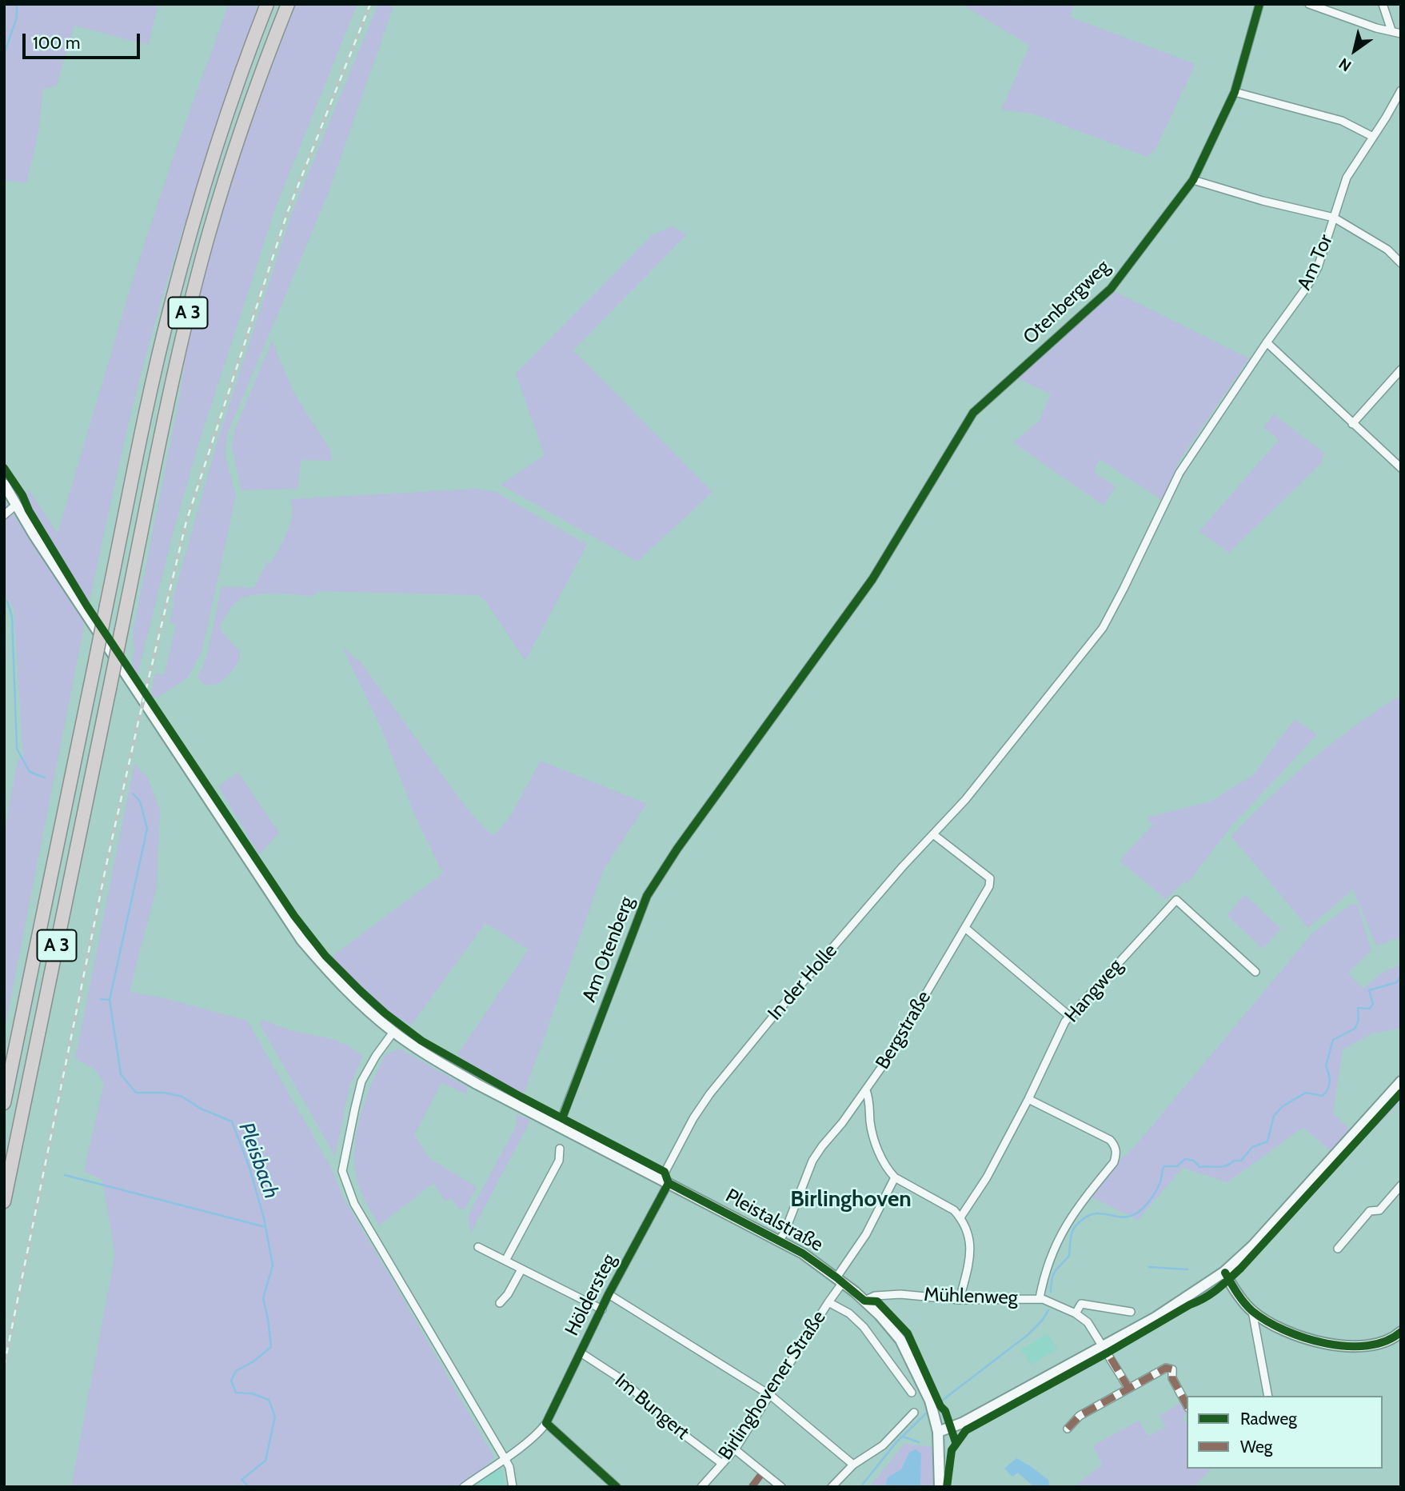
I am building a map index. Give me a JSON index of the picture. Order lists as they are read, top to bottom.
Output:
{
  "streets": {
    "highway": ["A 3"],
    "main road": ["Pleistalstraße"],
    "street": [
      "Am Tor",
      "Otenbergweg",
      "Am Otenberg",
      "In der Holle",
      "Hangweg",
      "Bergstraße",
      "Höldersteg",
      "Mühlenweg",
      "Birlinghovener Straße",
      "Im Bungert"
    ]
  },
  "crossings": [
    ["Am Tor", "In der Holle"],
    ["Otenbergweg", "Am Otenberg"],
    ["Am Otenberg", "Pleistalstraße"],
    ["In der Holle", "Bergstraße"],
    ["In der Holle", "Pleistalstraße"],
    ["In der Holle", "Höldersteg"],
    ["Bergstraße", "Pleistalstraße"],
    ["Pleistalstraße", "Höldersteg"],
    ["Pleistalstraße", "Mühlenweg"],
    ["Pleistalstraße", "Birlinghovener Straße"],
    ["Höldersteg", "Im Bungert"],
    ["Birlinghovener Straße", "Im Bungert"]
  ],
  "districts": ["Birlinghoven"],
  "water": ["Pleisbach"],
  "legend": ["Radweg", "Weg"],
  "scale_bar": "100 m",
  "north": "bottom left"
}
